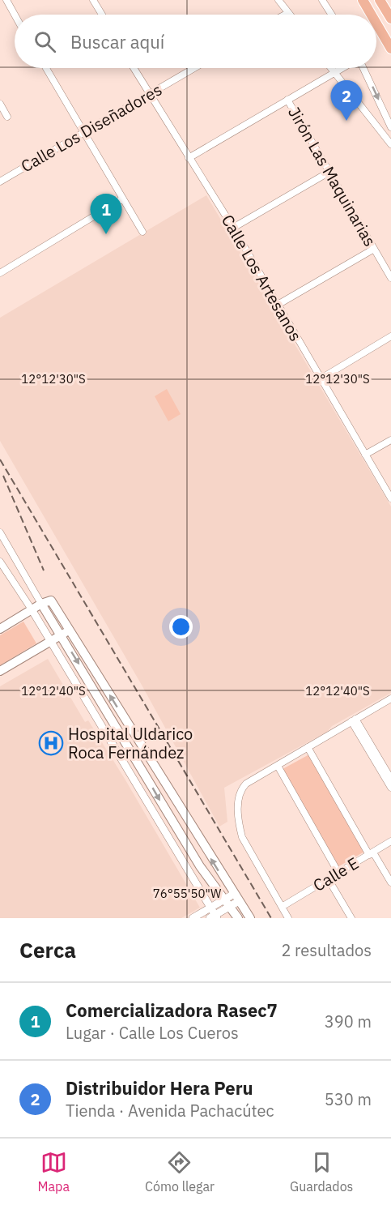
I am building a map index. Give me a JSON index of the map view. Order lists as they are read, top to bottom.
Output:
{
  "streets": {
    "street": [
      "Calle Los Diseñadores",
      "Jirón Las Maquinarias",
      "Calle Los Artesanos",
      "Calle E"
    ]
  },
  "crossings": [
    ["Calle Los Diseñadores", "Calle Los Artesanos"]
  ],
  "places": {
    "hospital": ["Hospital Uldarico Roca Fernández"]
  },
  "page": {
    "search": "Buscar aquí",
    "pins": ["2", "1"],
    "heading": ["Cerca", "2 resultados"],
    "list": [
      {
        "mark": "1",
        "name": "Comercializadora Rasec7",
        "note": "Lugar · Calle Los Cueros",
        "value": "390 m"
      },
      {
        "mark": "2",
        "name": "Distribuidor Hera Peru",
        "note": "Tienda · Avenida Pachacútec",
        "value": "530 m"
      }
    ],
    "nav": ["Mapa", "Cómo llegar", "Guardados"]
  },
  "coordinates": ["12°12'30\"S", "12°12'40\"S", "76°55'50\"W"]
}
